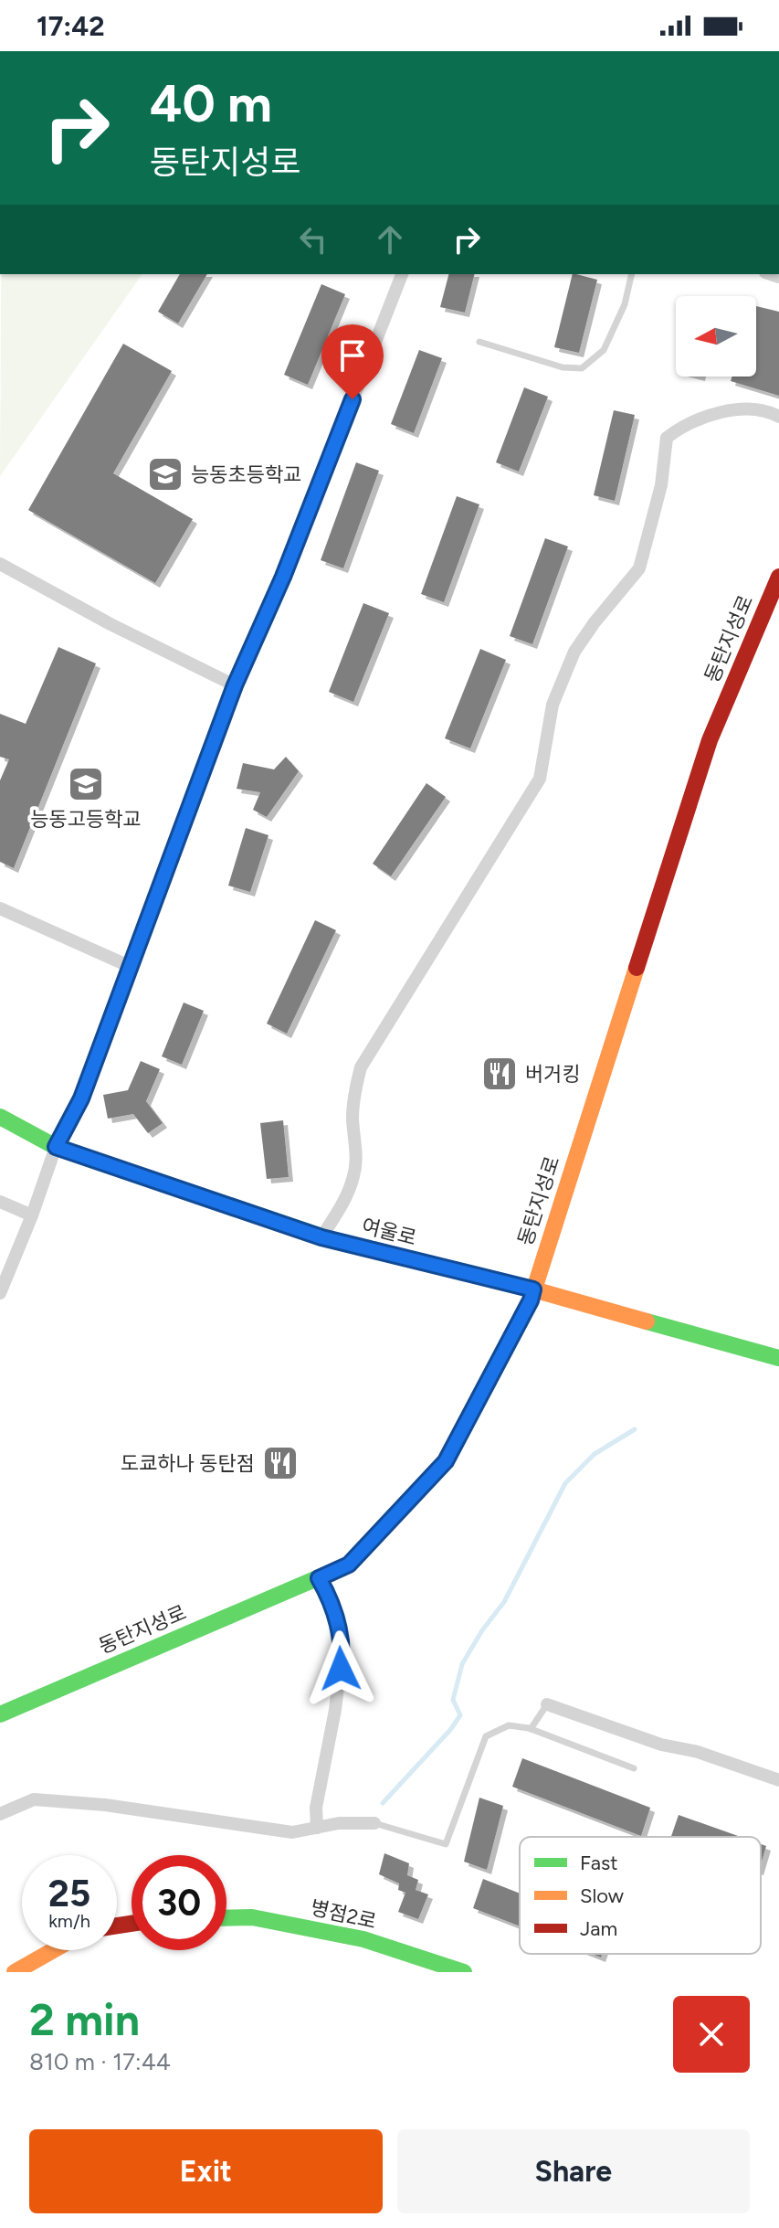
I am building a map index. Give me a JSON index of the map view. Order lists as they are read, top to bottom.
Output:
{
  "streets": {
    "main road": ["동탄지성로", "여울로", "병점2로"]
  },
  "crossings": [
    ["동탄지성로", "여울로"]
  ],
  "places": {
    "school or university": ["능동초등학교", "능동고등학교"],
    "restaurant": ["버거킹", "도쿄하나 동탄점"]
  },
  "legend": ["Fast", "Slow", "Jam"],
  "north": "left",
  "page": {
    "status": "17:42",
    "turn": ["40 m", "동탄지성로"],
    "speed": "25 km/h",
    "limit": "30",
    "heading": ["2 min", "810 m · 17:44"],
    "buttons": ["Exit", "Share"]
  }
}
